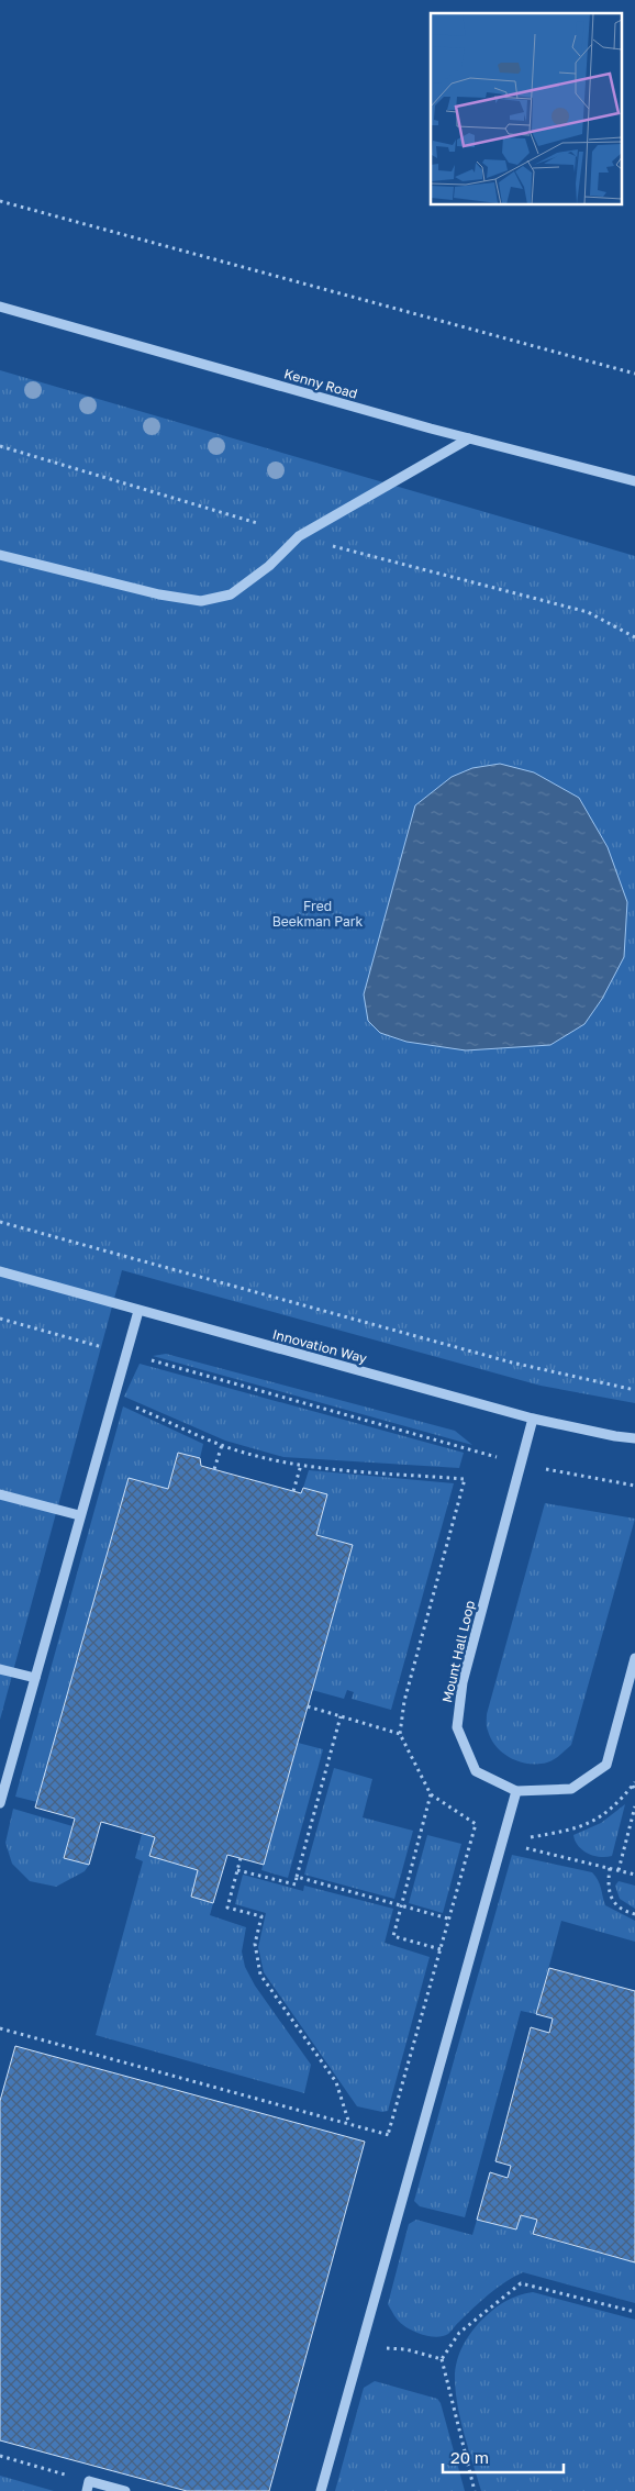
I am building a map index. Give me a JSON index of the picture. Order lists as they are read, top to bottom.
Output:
{
  "streets": {
    "street": ["Kenny Road", "Innovation Way", "Mount Hall Loop"]
  },
  "crossings": [
    ["Innovation Way", "Mount Hall Loop"]
  ],
  "parks": ["Fred Beekman Park"],
  "scale_bar": "20 m"
}
